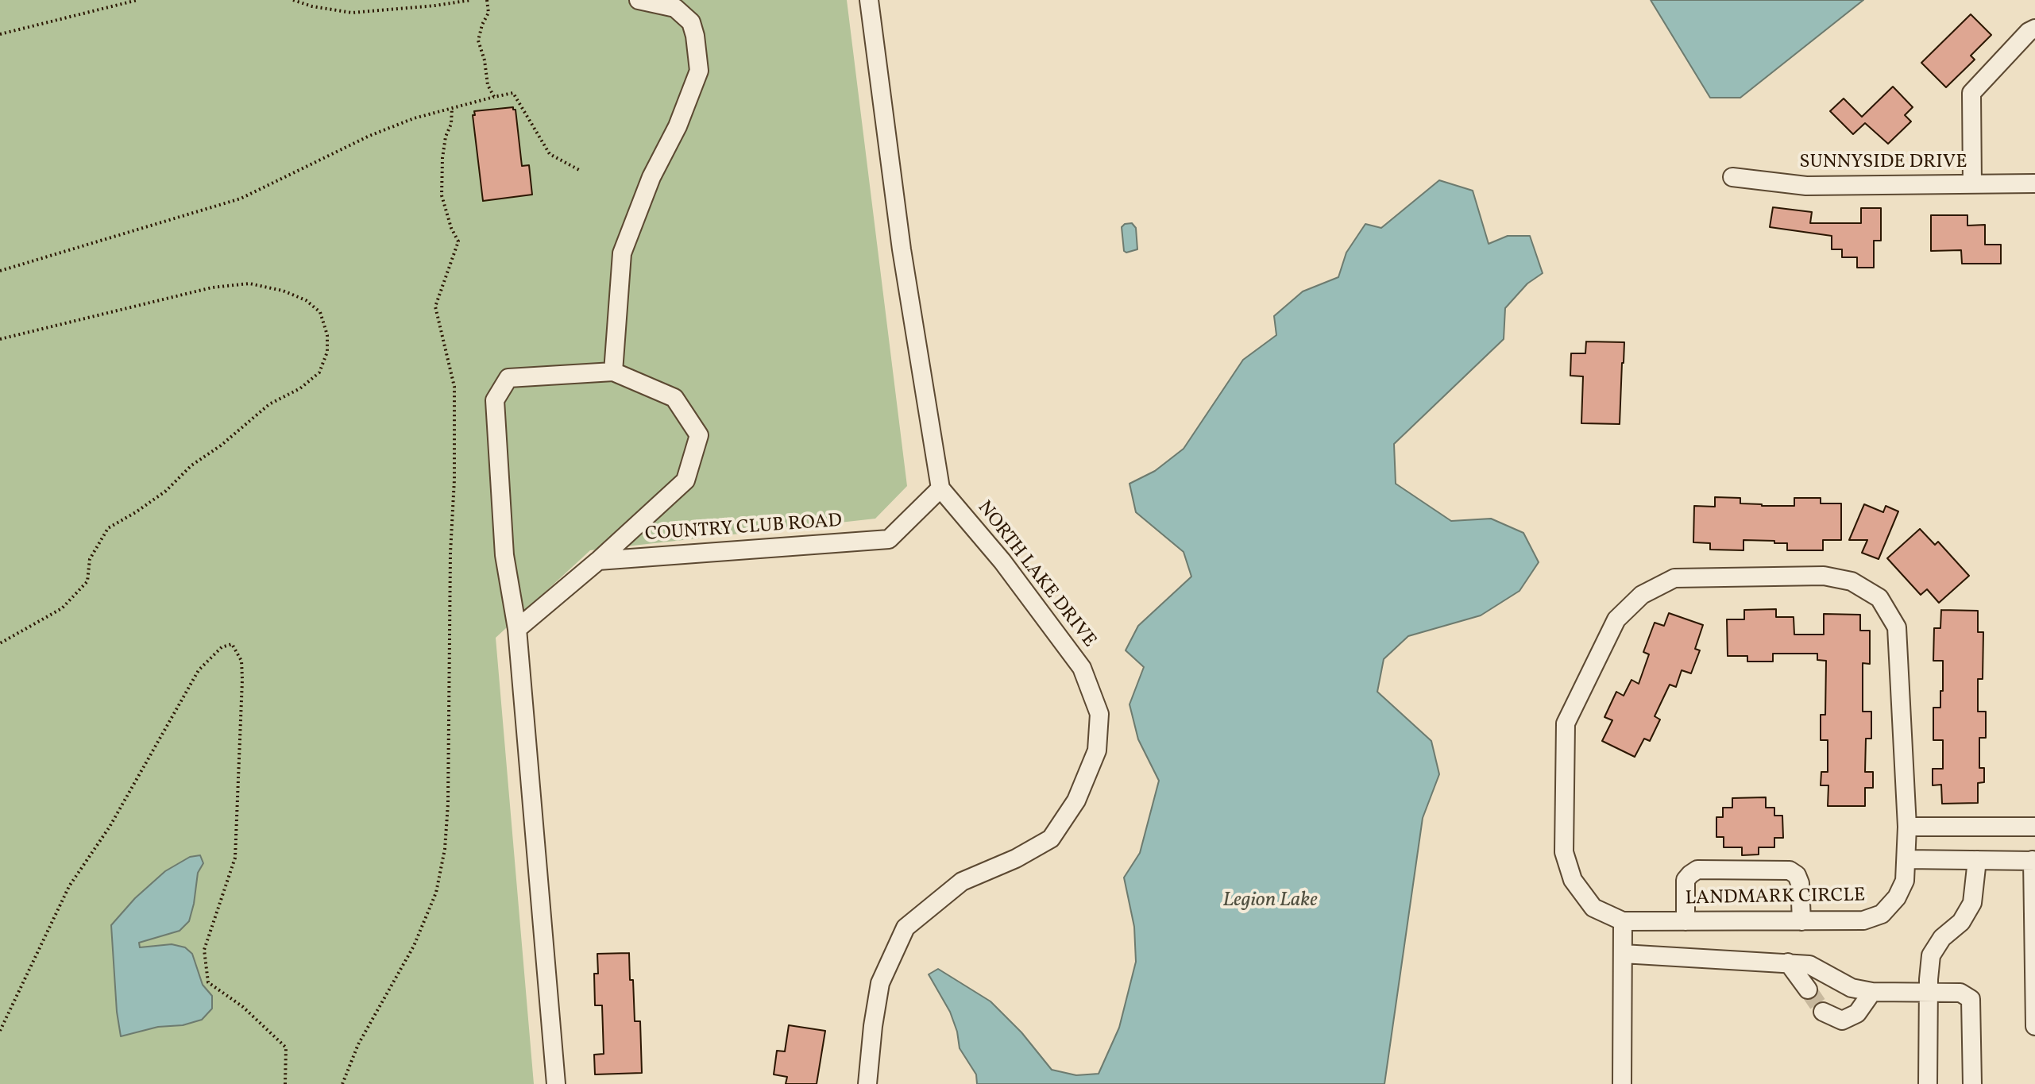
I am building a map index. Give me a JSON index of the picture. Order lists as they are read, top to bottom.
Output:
{
  "streets": {
    "street": [
      "SUNNYSIDE DRIVE",
      "COUNTRY CLUB ROAD",
      "NORTH LAKE DRIVE",
      "LANDMARK CIRCLE"
    ]
  },
  "crossings": [
    ["COUNTRY CLUB ROAD", "NORTH LAKE DRIVE"]
  ],
  "water": ["Legion Lake"]
}
